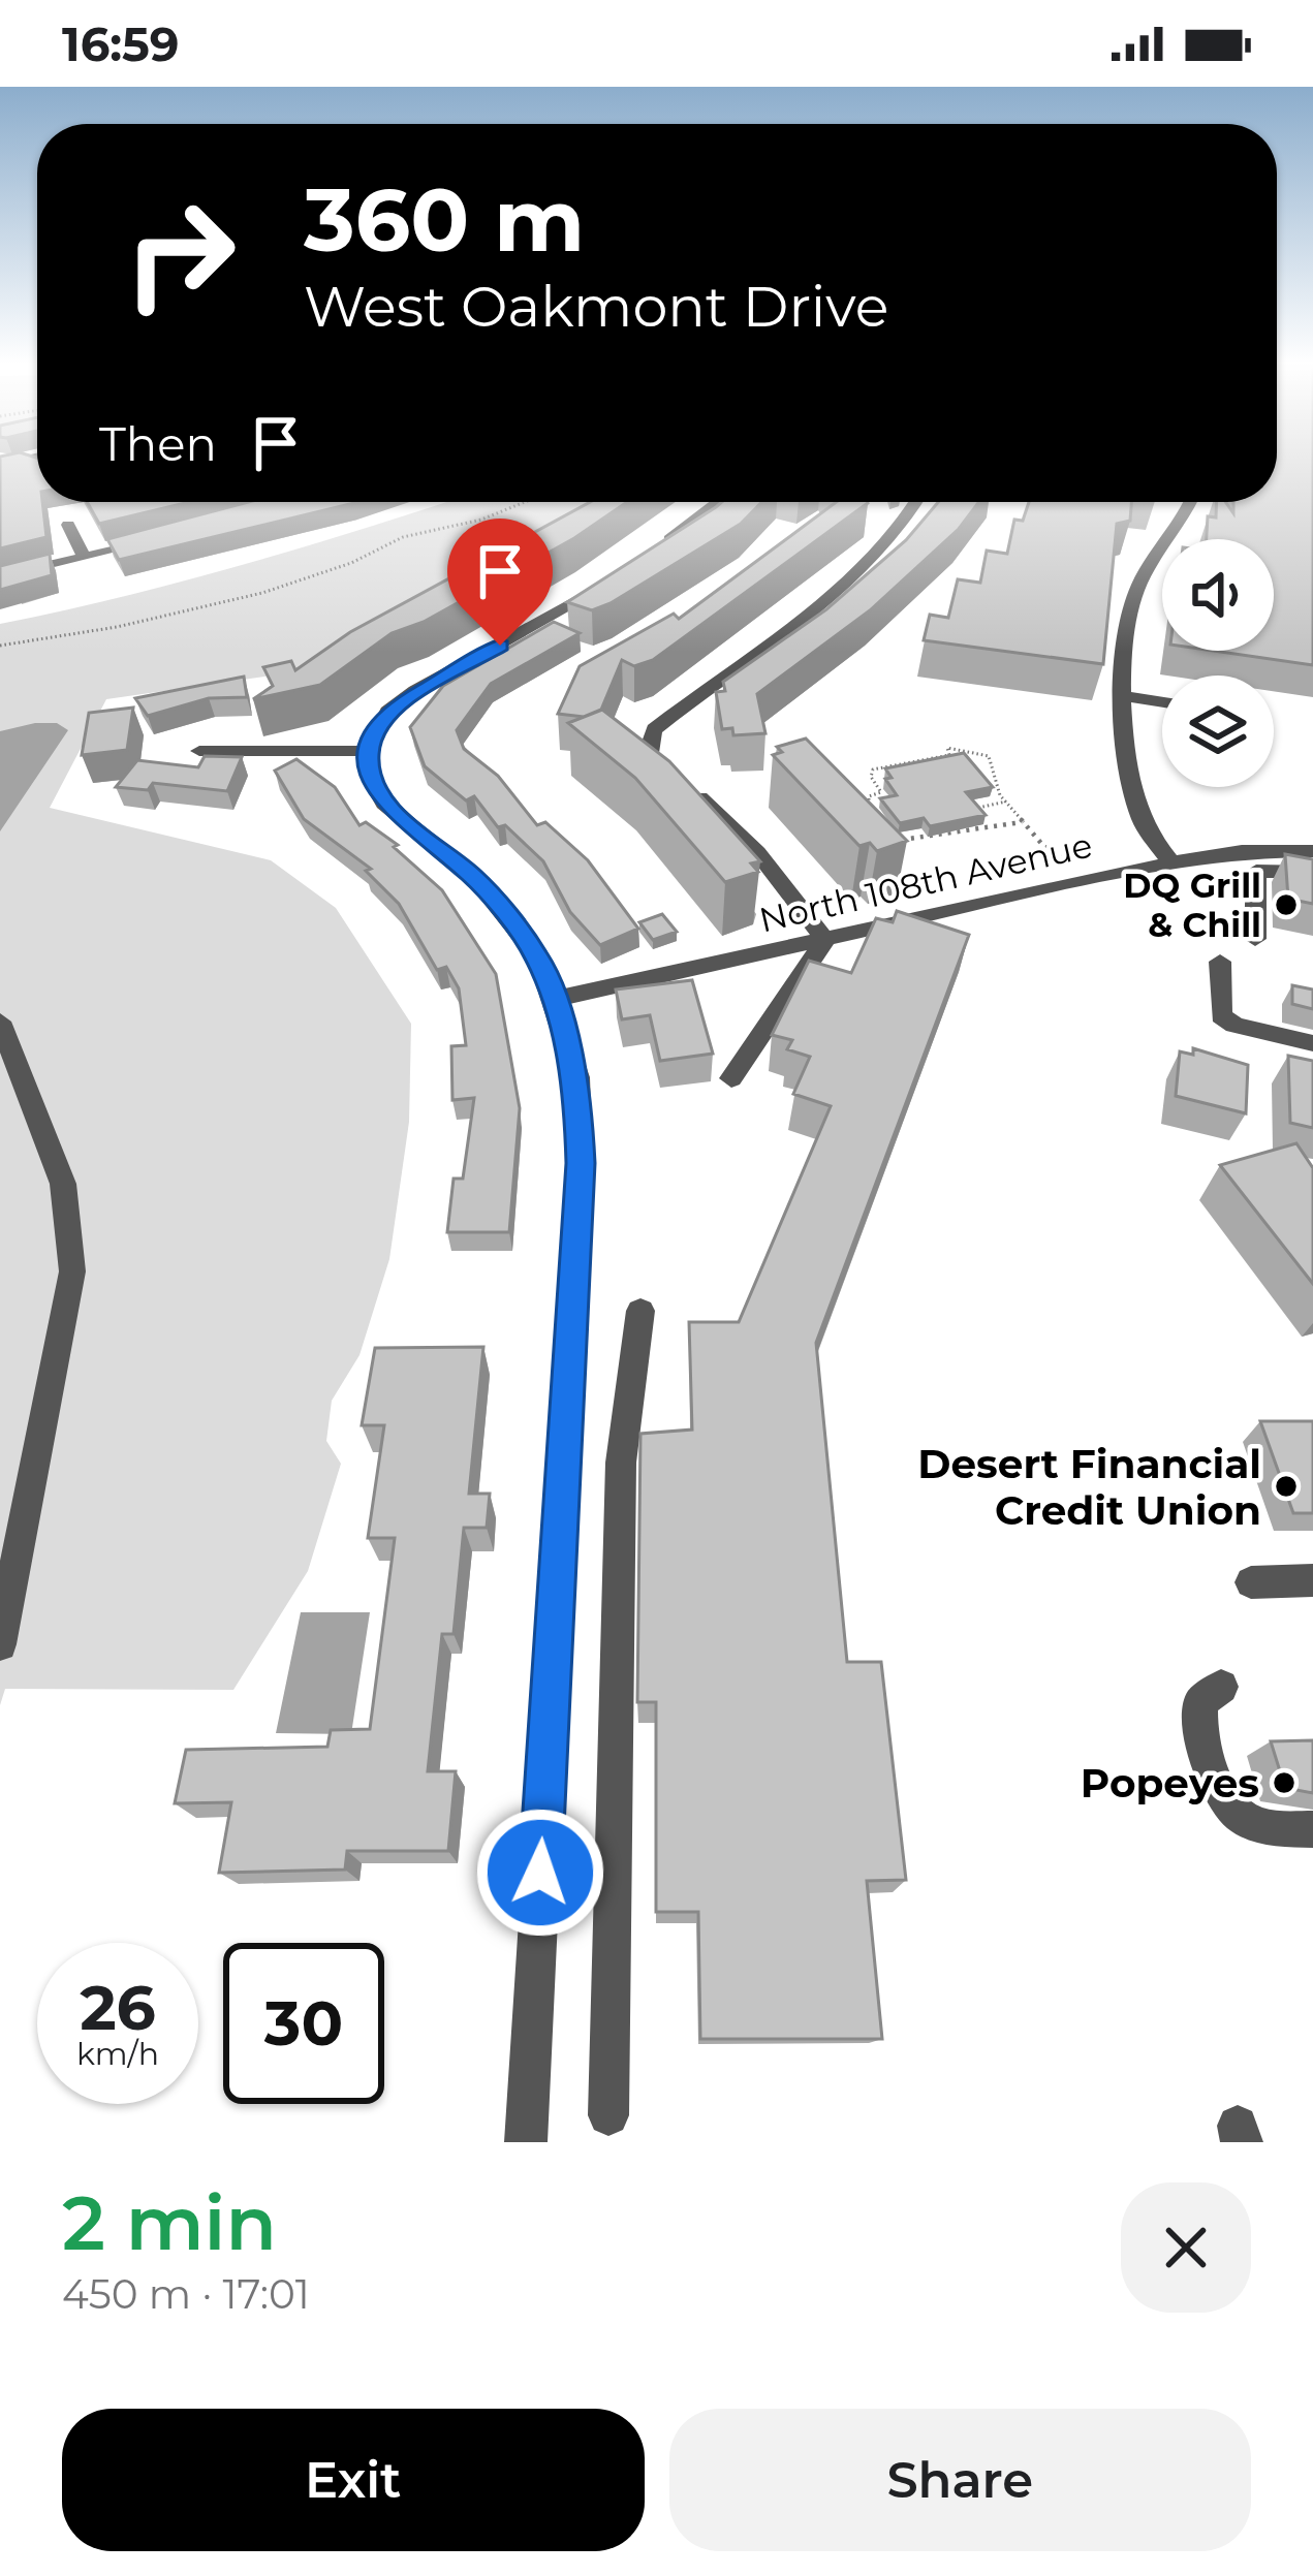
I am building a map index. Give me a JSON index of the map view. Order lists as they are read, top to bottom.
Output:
{
  "streets": {
    "street": ["North 108th Avenue"]
  },
  "places": ["DQ Grill & Chill", "Desert Financial Credit Union", "Popeyes"],
  "page": {
    "status": "16:59",
    "turn": ["360 m", "West Oakmont Drive"],
    "then": "Then",
    "speed": "26 km/h",
    "limit": "30",
    "heading": ["2 min", "450 m · 17:01"],
    "buttons": ["Exit", "Share"]
  }
}
